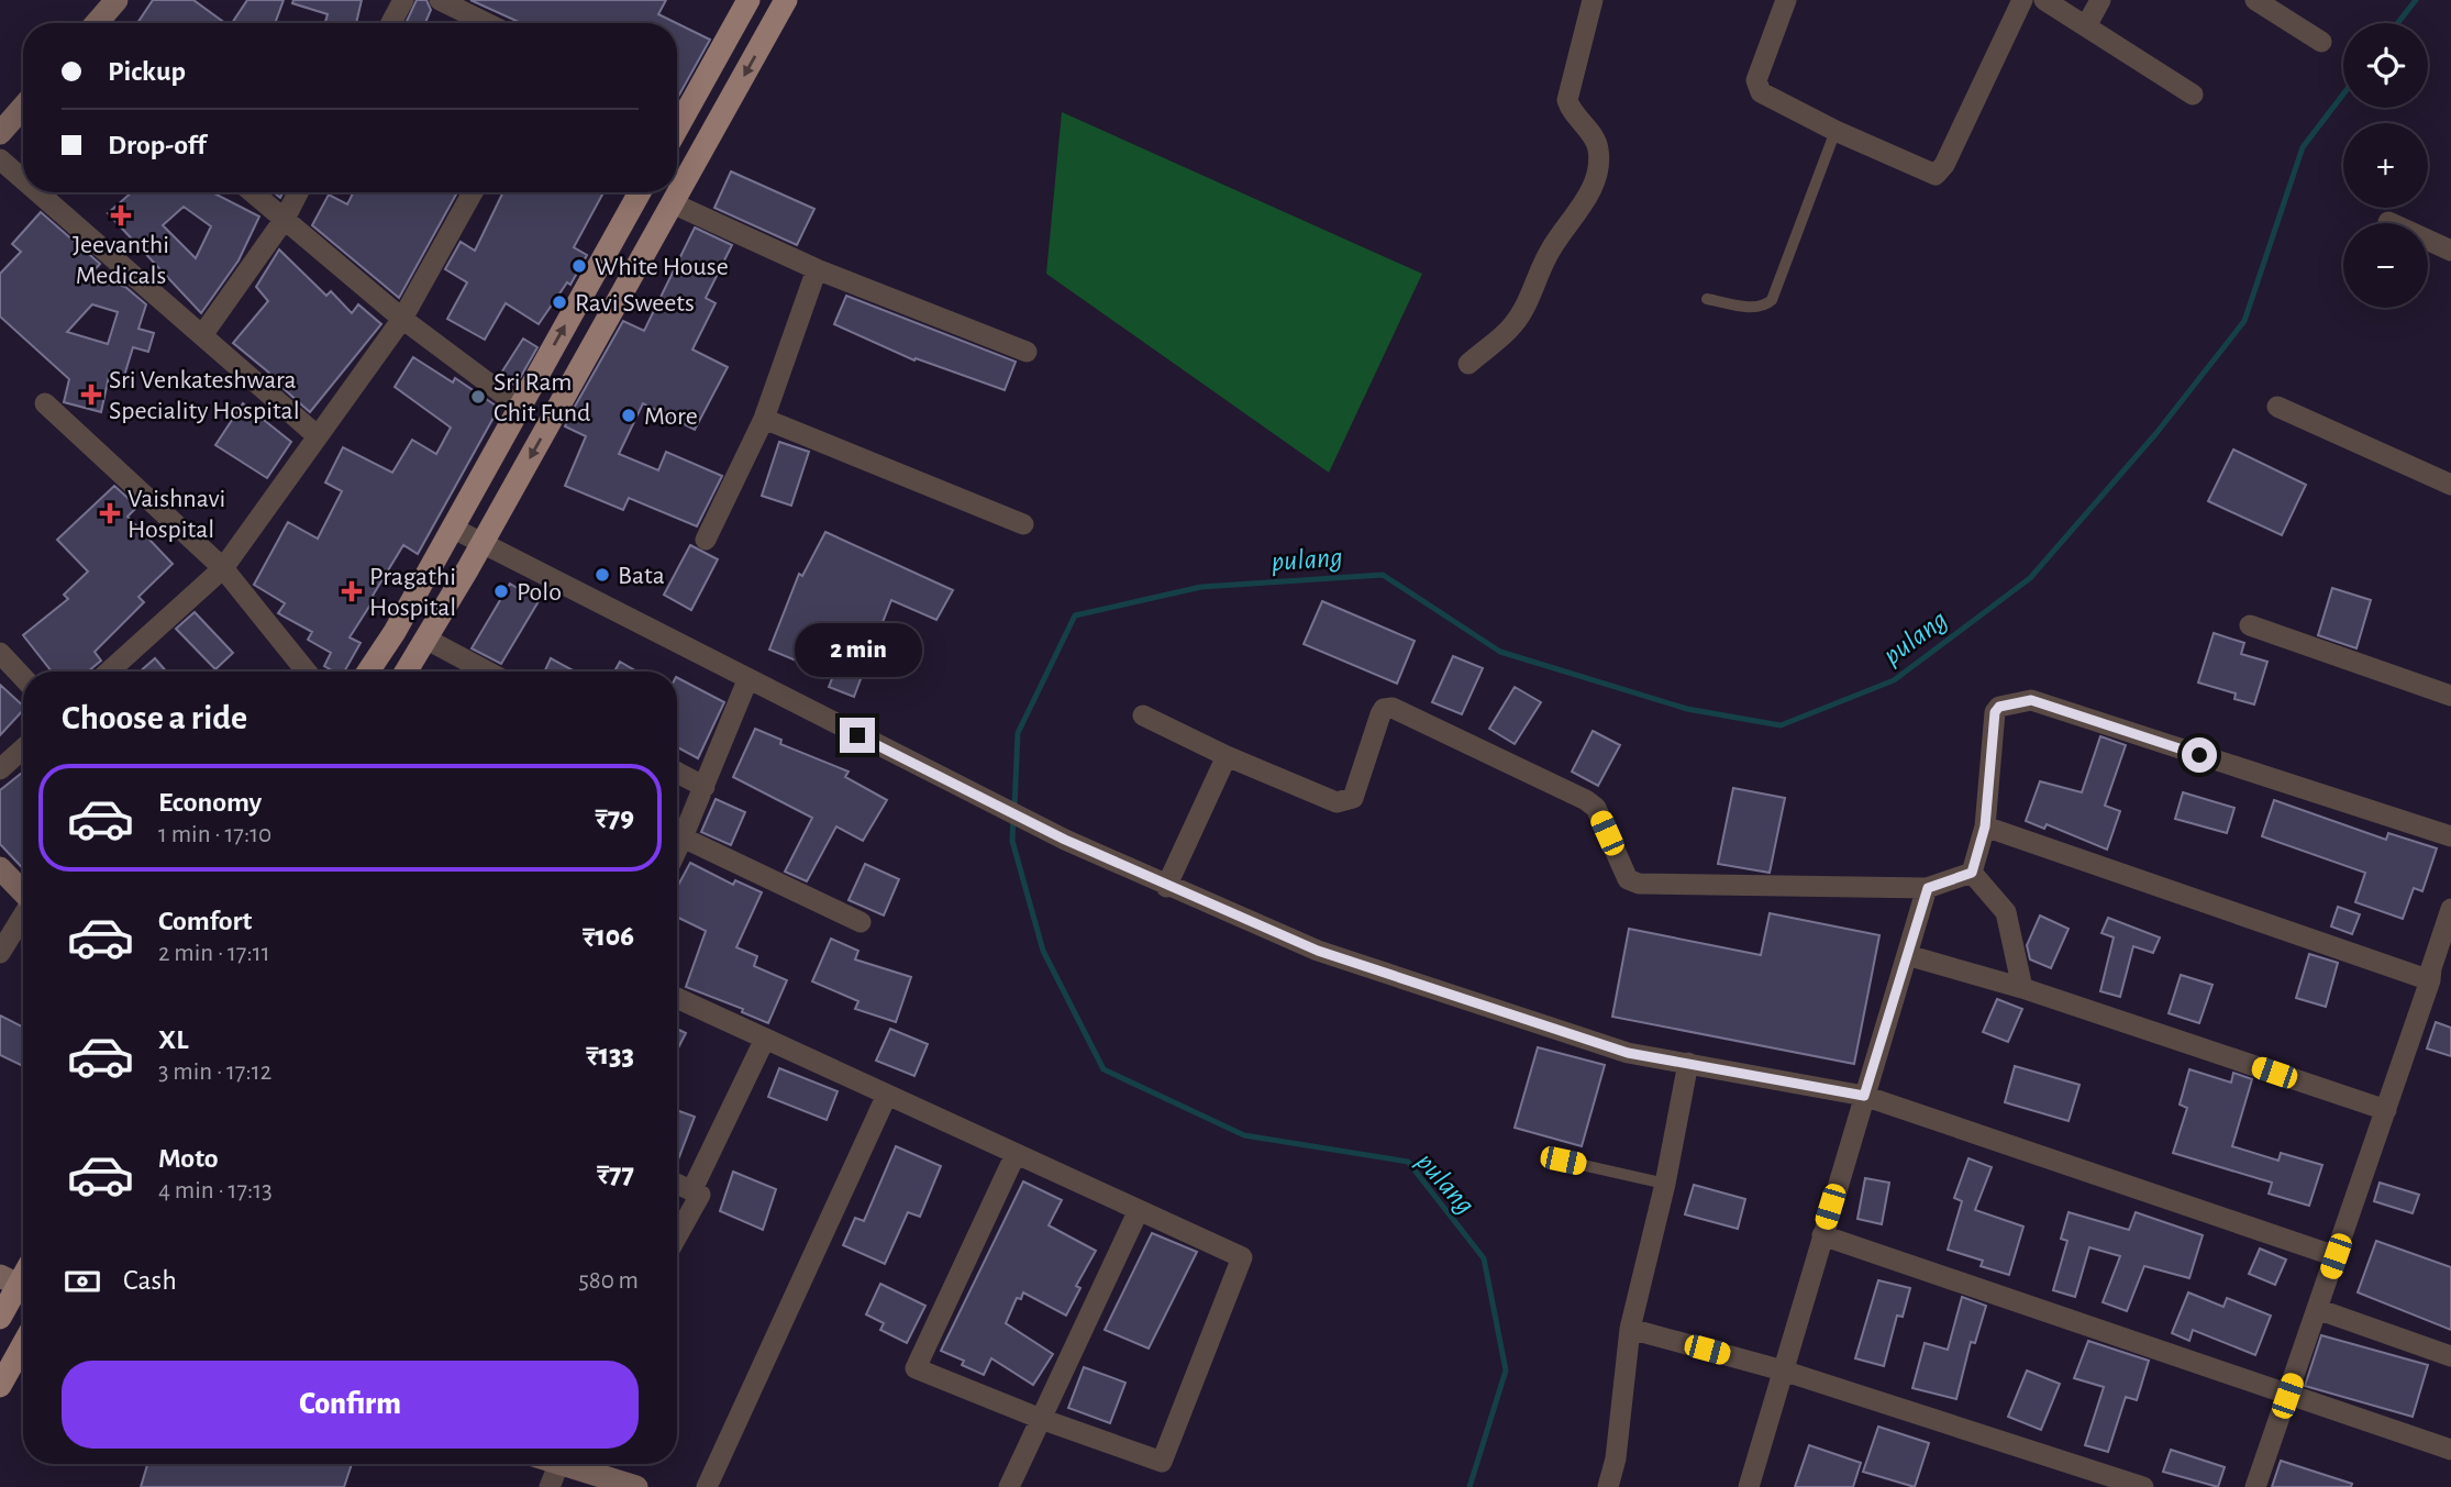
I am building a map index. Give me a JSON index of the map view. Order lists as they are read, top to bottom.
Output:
{
  "water": ["pulang"],
  "places": {
    "health": [
      "Jeevanthi Medicals",
      "Sri Venkateshwara Speciality Hospital",
      "Vaishnavi Hospital",
      "Pragathi Hospital"
    ],
    "other": [
      "White House",
      "Ravi Sweets",
      "Sri Ram Chit Fund",
      "More",
      "Bata",
      "Polo"
    ]
  },
  "page": {
    "map_buttons": ["+", "−"],
    "banner": ["Pickup", "Drop-off"],
    "bubble": "2 min",
    "heading": "Choose a ride",
    "list": [
      {
        "name": "Economy",
        "note": "1 min · 17:10",
        "value": "₹79"
      },
      {
        "name": "Comfort",
        "note": "2 min · 17:11",
        "value": "₹106"
      },
      {
        "name": "XL",
        "note": "3 min · 17:12",
        "value": "₹133"
      },
      {
        "name": "Moto",
        "note": "4 min · 17:13",
        "value": "₹77"
      }
    ],
    "pay": ["Cash", "580 m"],
    "buttons": "Confirm"
  }
}
